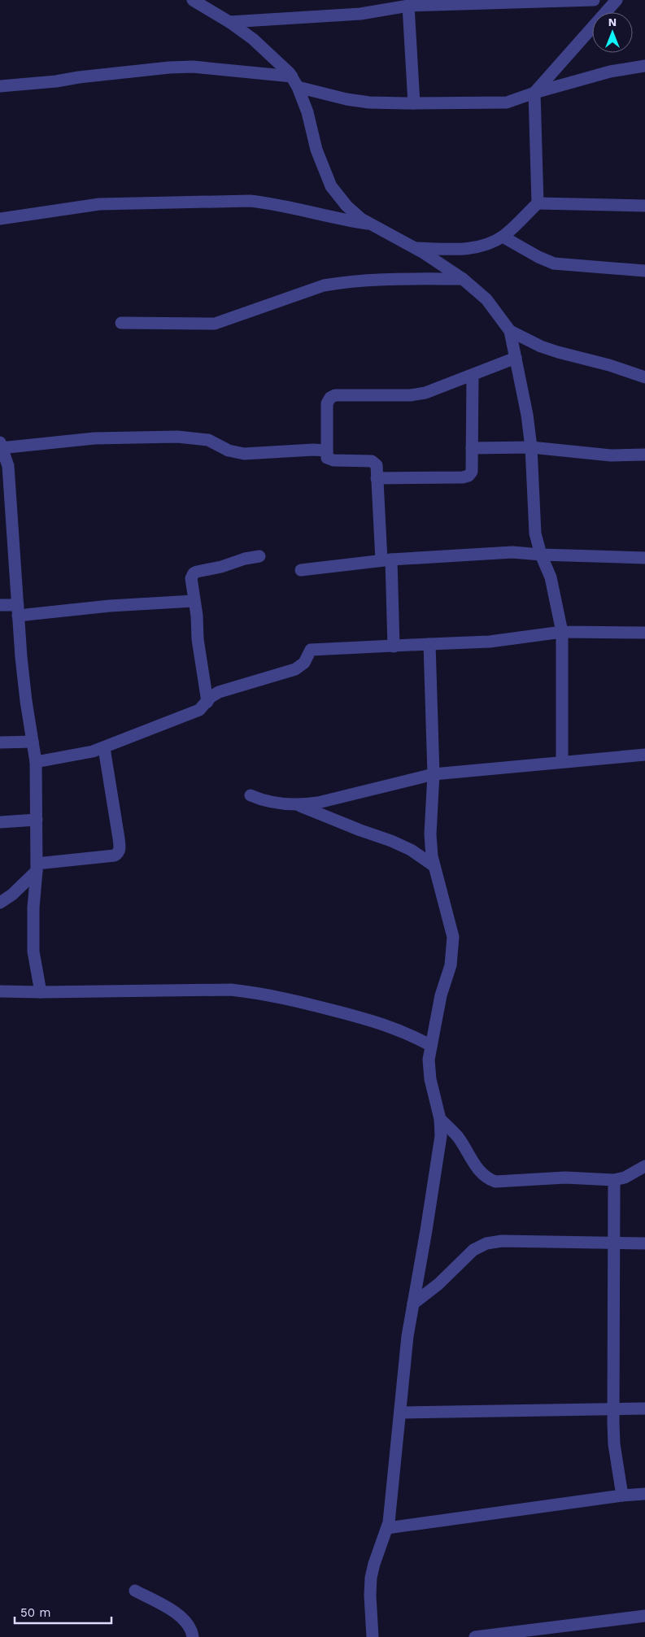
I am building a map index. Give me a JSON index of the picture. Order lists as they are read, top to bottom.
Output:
{
  "scale_bar": "50 m",
  "north": "top"
}
